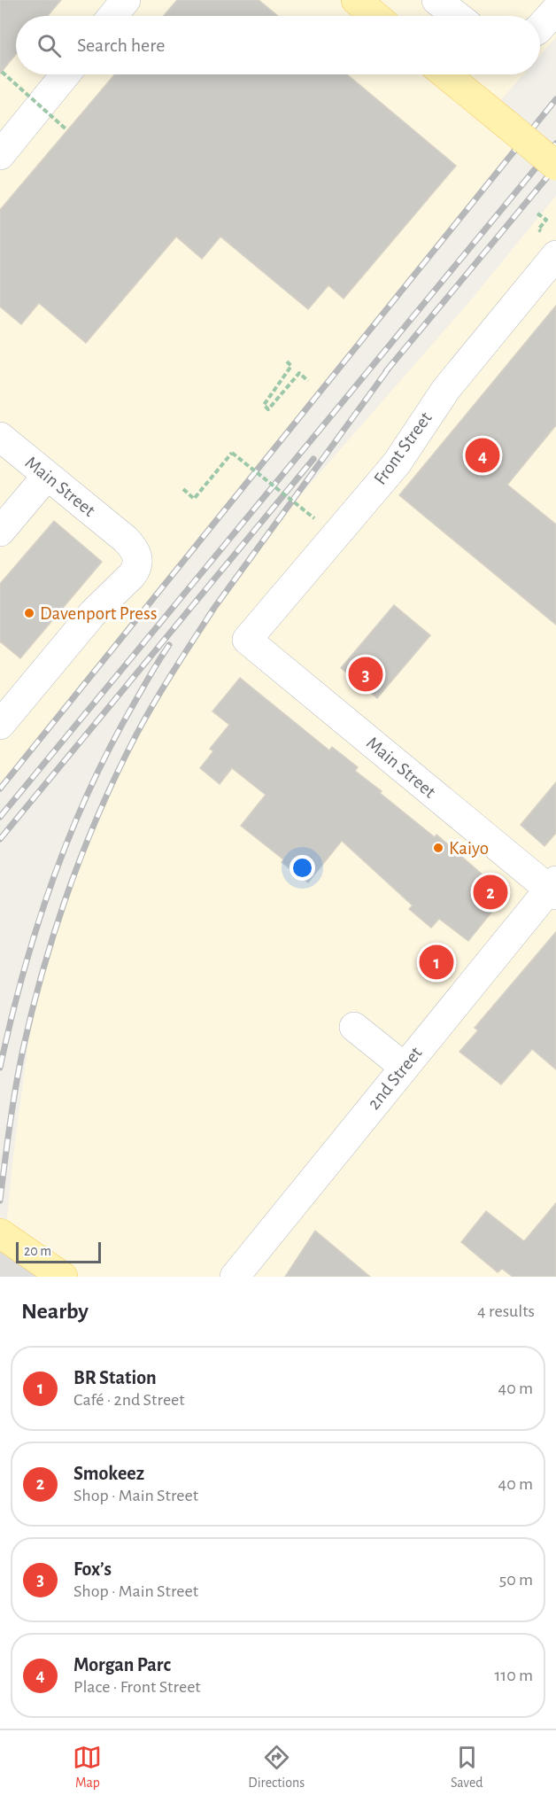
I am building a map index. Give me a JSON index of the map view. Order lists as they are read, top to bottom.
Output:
{
  "streets": {
    "street": ["Front Street", "Main Street", "2nd Street"]
  },
  "crossings": [
    ["Front Street", "Main Street"],
    ["Main Street", "2nd Street"]
  ],
  "places": ["Davenport Press", "Kaiyo"],
  "scale_bar": "20 m",
  "page": {
    "search": "Search here",
    "pins": [
      "4",
      "3",
      "2",
      "1"
    ],
    "scale": "20 m",
    "heading": ["Nearby", "4 results"],
    "list": [
      {
        "mark": "1",
        "name": "BR Station",
        "note": "Café · 2nd Street",
        "value": "40 m"
      },
      {
        "mark": "2",
        "name": "Smokeez",
        "note": "Shop · Main Street",
        "value": "40 m"
      },
      {
        "mark": "3",
        "name": "Fox’s",
        "note": "Shop · Main Street",
        "value": "50 m"
      },
      {
        "mark": "4",
        "name": "Morgan Parc",
        "note": "Place · Front Street",
        "value": "110 m"
      }
    ],
    "nav": ["Map", "Directions", "Saved"]
  }
}
